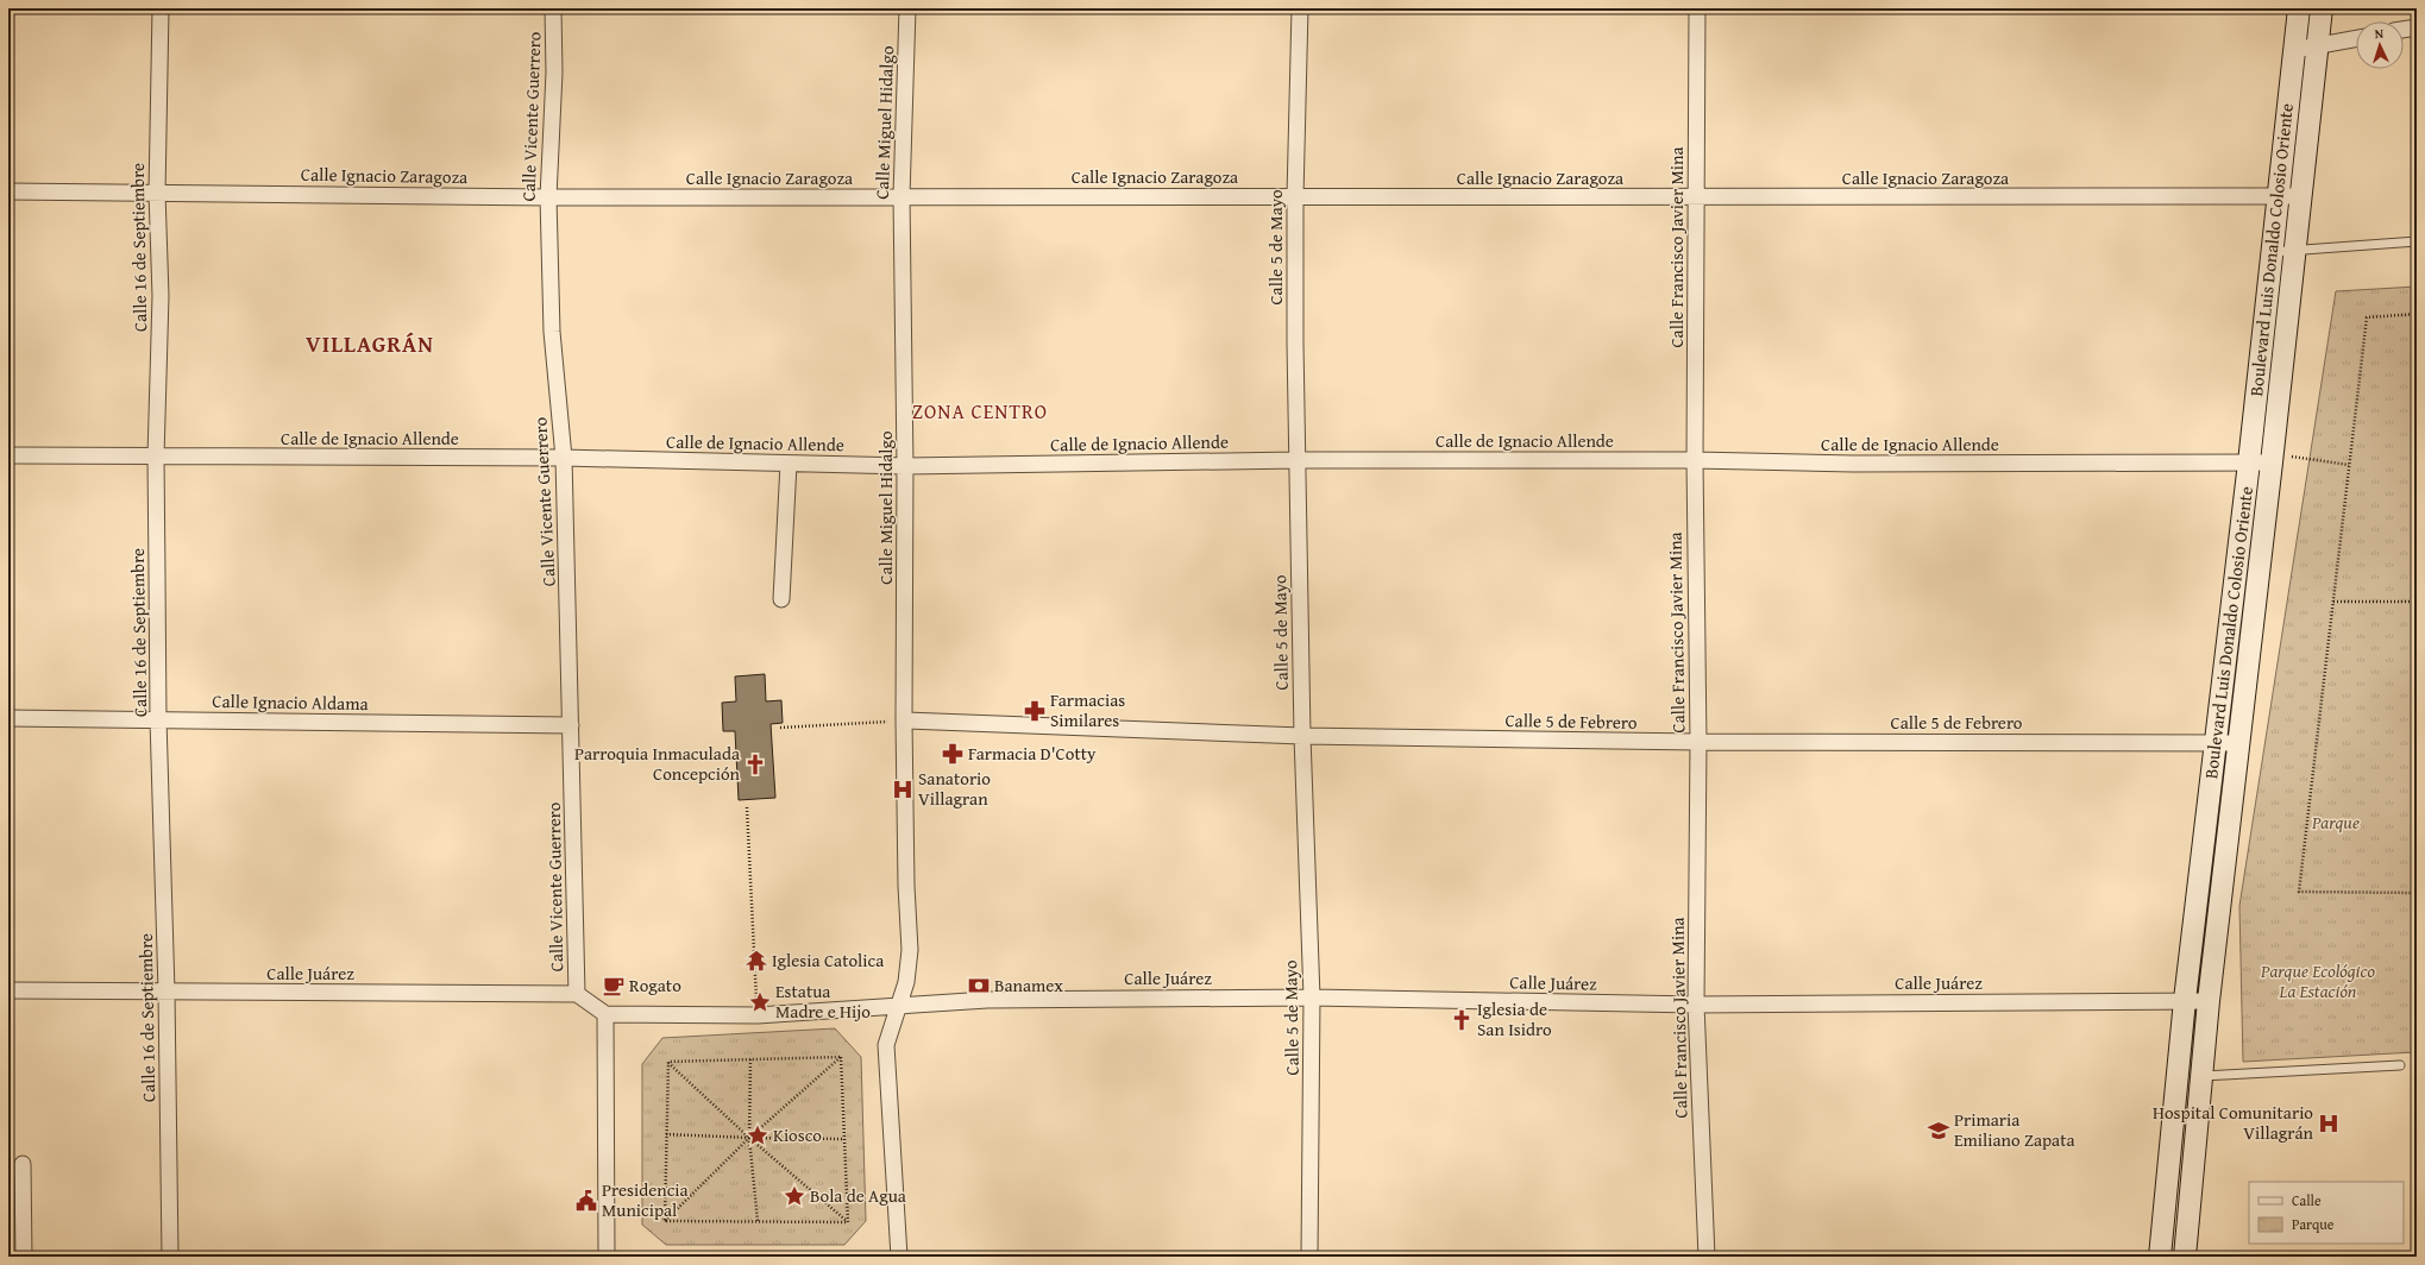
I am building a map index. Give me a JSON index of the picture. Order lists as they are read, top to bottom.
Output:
{
  "streets": {
    "main road": ["Boulevard Luis Donaldo Colosio Oriente"],
    "street": [
      "Calle Vicente Guerrero",
      "Calle Miguel Hidalgo",
      "Calle Ignacio Zaragoza",
      "Calle 16 de Septiembre",
      "Calle 5 de Mayo",
      "Calle Francisco Javier Mina",
      "Calle de Ignacio Allende",
      "Calle Ignacio Aldama",
      "Calle 5 de Febrero",
      "Calle Juárez"
    ]
  },
  "crossings": [
    ["Calle Vicente Guerrero", "Calle Ignacio Zaragoza"],
    ["Calle Vicente Guerrero", "Calle de Ignacio Allende"],
    ["Calle Vicente Guerrero", "Calle Ignacio Aldama"],
    ["Calle Vicente Guerrero", "Calle Juárez"],
    ["Calle Miguel Hidalgo", "Calle Ignacio Zaragoza"],
    ["Calle Miguel Hidalgo", "Calle de Ignacio Allende"],
    ["Calle Miguel Hidalgo", "Calle 5 de Febrero"],
    ["Calle Miguel Hidalgo", "Calle Juárez"],
    ["Calle Ignacio Zaragoza", "Calle 16 de Septiembre"],
    ["Calle Ignacio Zaragoza", "Calle 5 de Mayo"],
    ["Calle Ignacio Zaragoza", "Calle Francisco Javier Mina"],
    ["Calle Ignacio Zaragoza", "Boulevard Luis Donaldo Colosio Oriente"],
    ["Calle 16 de Septiembre", "Calle de Ignacio Allende"],
    ["Calle 16 de Septiembre", "Calle Ignacio Aldama"],
    ["Calle 16 de Septiembre", "Calle Juárez"],
    ["Calle 5 de Mayo", "Calle de Ignacio Allende"],
    ["Calle 5 de Mayo", "Calle 5 de Febrero"],
    ["Calle 5 de Mayo", "Calle Juárez"],
    ["Calle Francisco Javier Mina", "Calle de Ignacio Allende"],
    ["Calle Francisco Javier Mina", "Calle 5 de Febrero"],
    ["Calle Francisco Javier Mina", "Calle Juárez"],
    ["Boulevard Luis Donaldo Colosio Oriente", "Calle de Ignacio Allende"],
    ["Boulevard Luis Donaldo Colosio Oriente", "Calle 5 de Febrero"],
    ["Boulevard Luis Donaldo Colosio Oriente", "Calle Juárez"]
  ],
  "districts": ["VILLAGRÁN", "ZONA CENTRO"],
  "parks": ["Parque", "Parque Ecológico La Estación"],
  "places": {
    "pharmacy": ["Farmacias Similares", "Farmacia D'Cotty"],
    "church": ["Parroquia Inmaculada Concepción", "Iglesia de San Isidro"],
    "hospital": ["Sanatorio Villagran", "Hospital Comunitario Villagrán"],
    "temple": ["Iglesia Catolica"],
    "cafe": ["Rogato"],
    "bank": ["Banamex"],
    "place": ["Estatua Madre e Hijo", "Kiosco", "Bola de Agua"],
    "school or university": ["Primaria Emiliano Zapata"],
    "public building": ["Presidencia Municipal"]
  },
  "legend": ["Calle", "Parque"],
  "north": "top"
}
